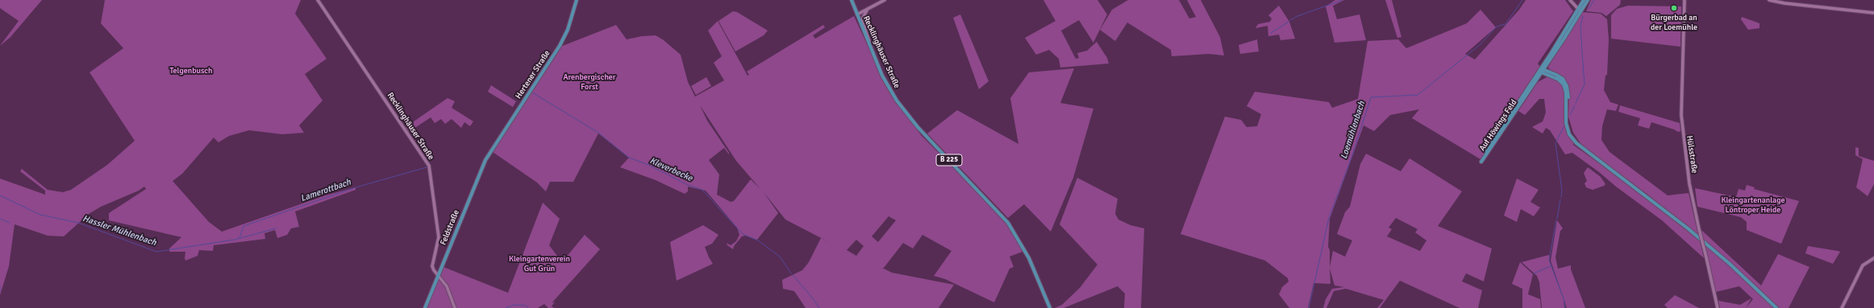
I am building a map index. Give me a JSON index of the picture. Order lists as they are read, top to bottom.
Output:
{
  "streets": {
    "main road": [
      "Recklinghäuser Straße",
      "Hertener Straße",
      "Auf Höwings Feld",
      "B 225",
      "Feldstraße"
    ],
    "street": ["Hülsstraße"]
  },
  "crossings": [
    ["Recklinghäuser Straße", "B 225"],
    ["Recklinghäuser Straße", "Feldstraße"],
    ["Hertener Straße", "Feldstraße"]
  ],
  "water": [
    "Loemühlenbach",
    "Kleverbecke",
    "Lamerottbach",
    "Hassler Mühlenbach"
  ],
  "parks": [
    "Telgenbusch",
    "Arenbergischer Forst",
    "Kleingartenanlage Löntroper Heide",
    "Kleingartenverein Gut Grün"
  ],
  "places": ["Bürgerbad an der Loemühle"]
}
